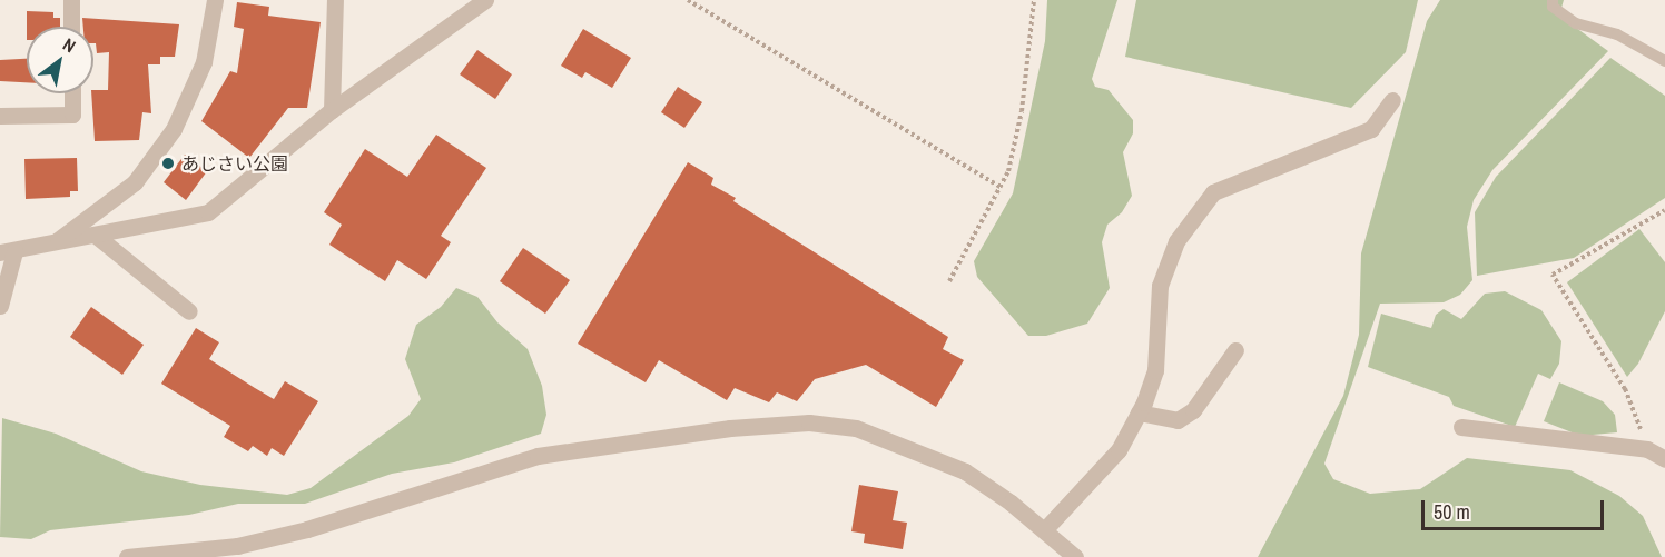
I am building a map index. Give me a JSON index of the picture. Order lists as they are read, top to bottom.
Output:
{
  "places": ["あじさい公園"],
  "scale_bar": "50 m",
  "north": "top right"
}
